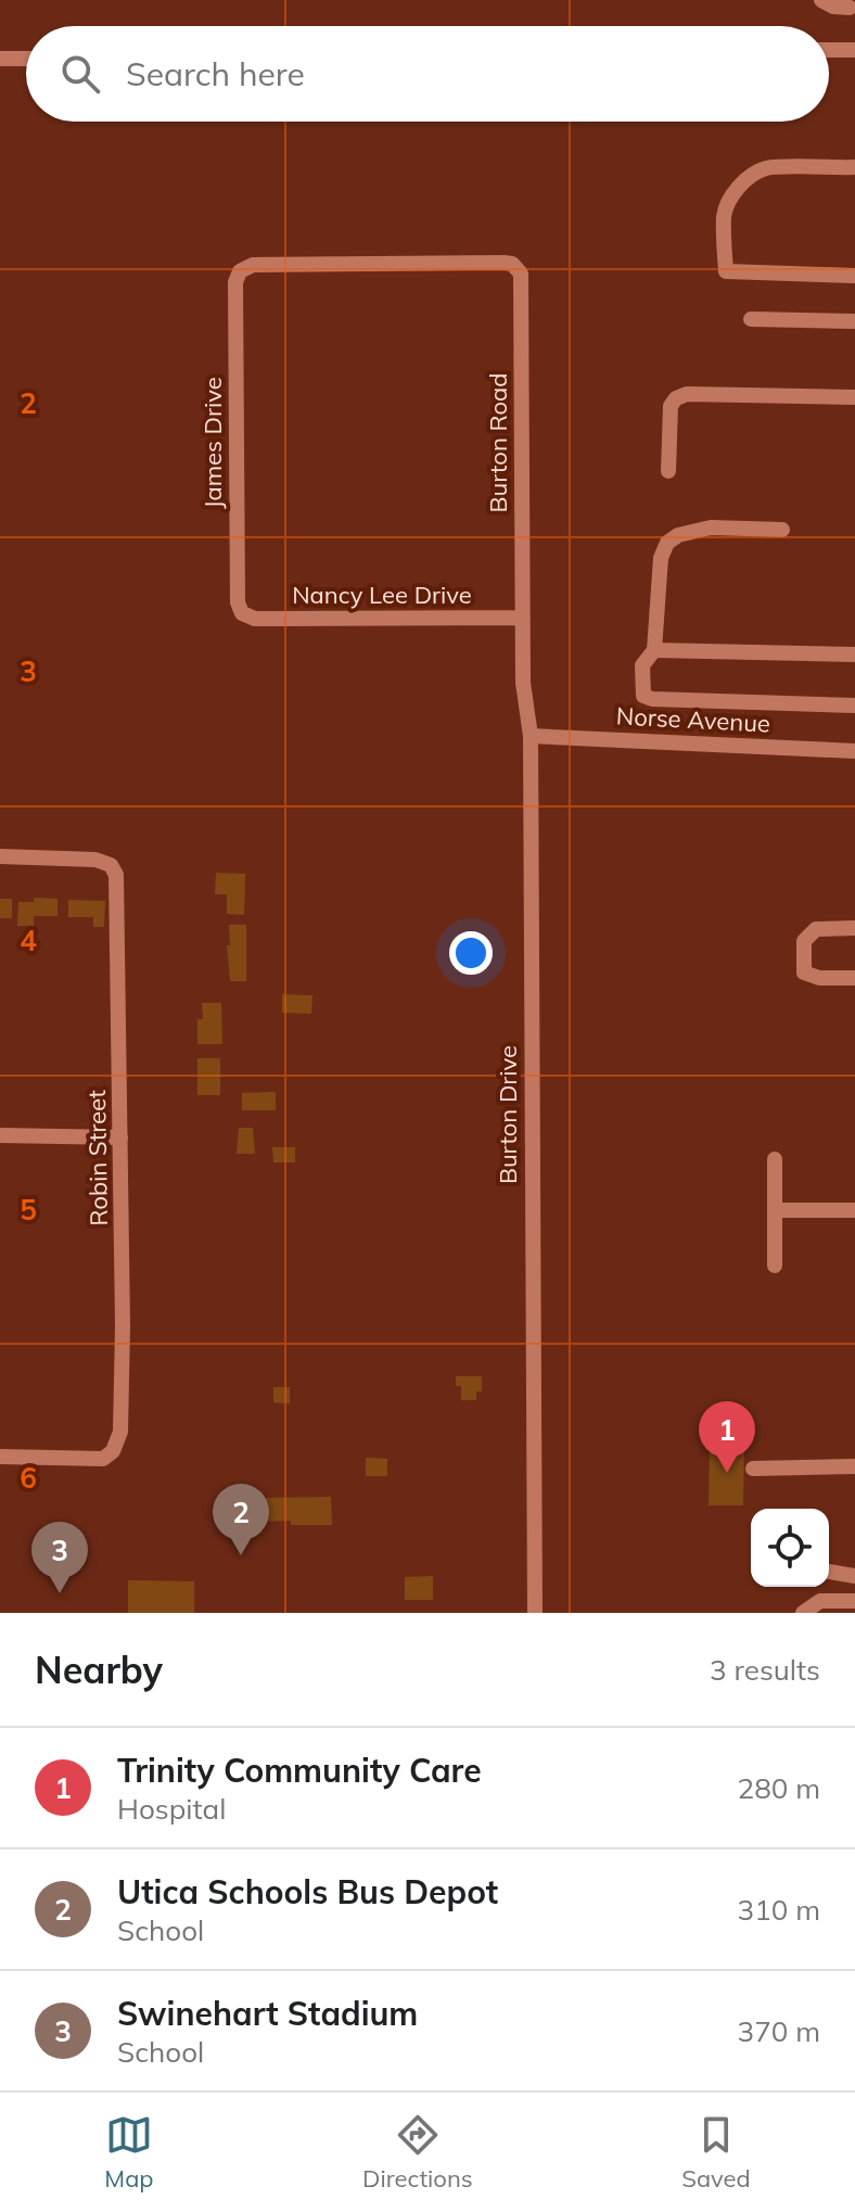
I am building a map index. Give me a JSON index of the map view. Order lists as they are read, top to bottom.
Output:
{
  "streets": {
    "street": [
      "James Drive",
      "Burton Road",
      "Nancy Lee Drive",
      "Norse Avenue",
      "Burton Drive",
      "Robin Street"
    ]
  },
  "crossings": [
    ["James Drive", "Burton Road"],
    ["James Drive", "Nancy Lee Drive"],
    ["Burton Road", "Nancy Lee Drive"],
    ["Burton Road", "Burton Drive"],
    ["Nancy Lee Drive", "Burton Drive"],
    ["Norse Avenue", "Burton Drive"]
  ],
  "page": {
    "search": "Search here",
    "pins": ["1", "2", "3"],
    "heading": ["Nearby", "3 results"],
    "list": [
      {
        "mark": "1",
        "name": "Trinity Community Care",
        "note": "Hospital",
        "value": "280 m"
      },
      {
        "mark": "2",
        "name": "Utica Schools Bus Depot",
        "note": "School",
        "value": "310 m"
      },
      {
        "mark": "3",
        "name": "Swinehart Stadium",
        "note": "School",
        "value": "370 m"
      }
    ],
    "nav": ["Map", "Directions", "Saved"]
  },
  "grid": {
    "rows": [
      "2",
      "3",
      "4",
      "5",
      "6"
    ]
  }
}
